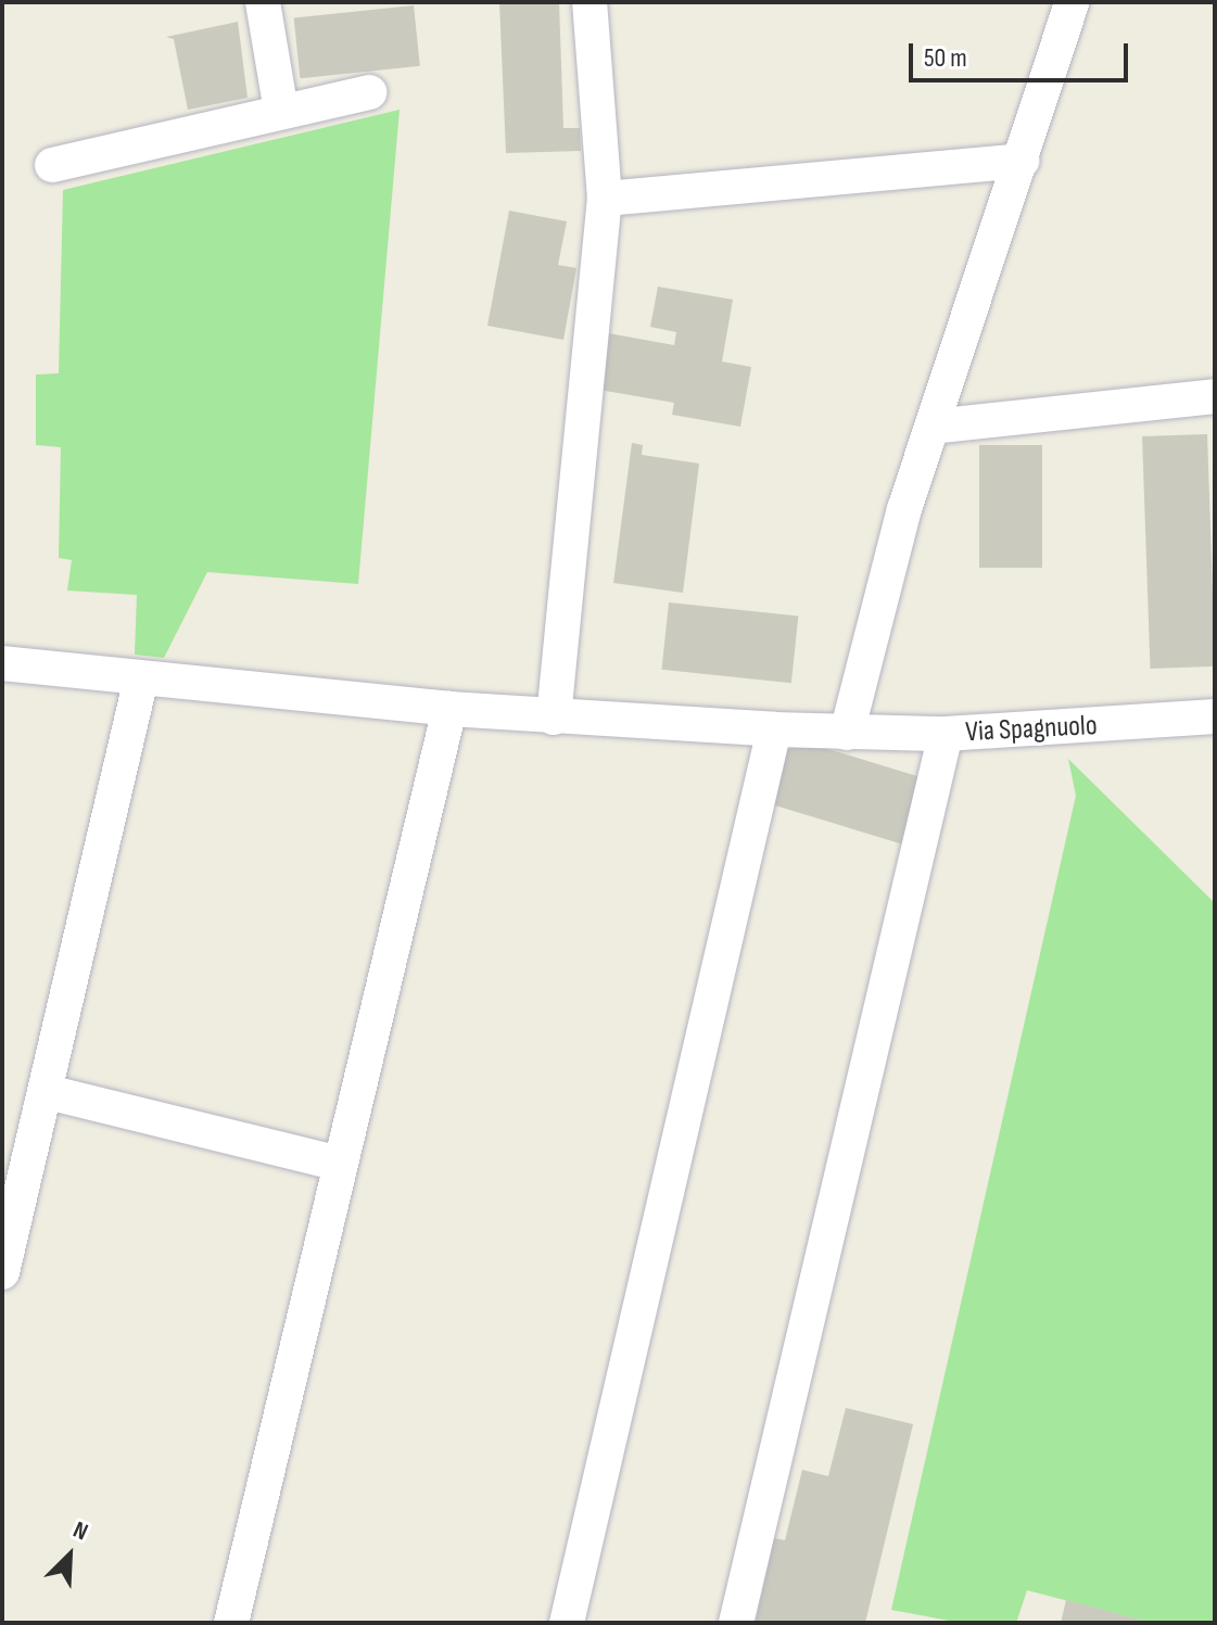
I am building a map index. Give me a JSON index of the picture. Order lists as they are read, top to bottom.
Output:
{
  "streets": {
    "street": ["Via Spagnuolo"]
  },
  "scale_bar": "50 m",
  "north": "top right"
}
